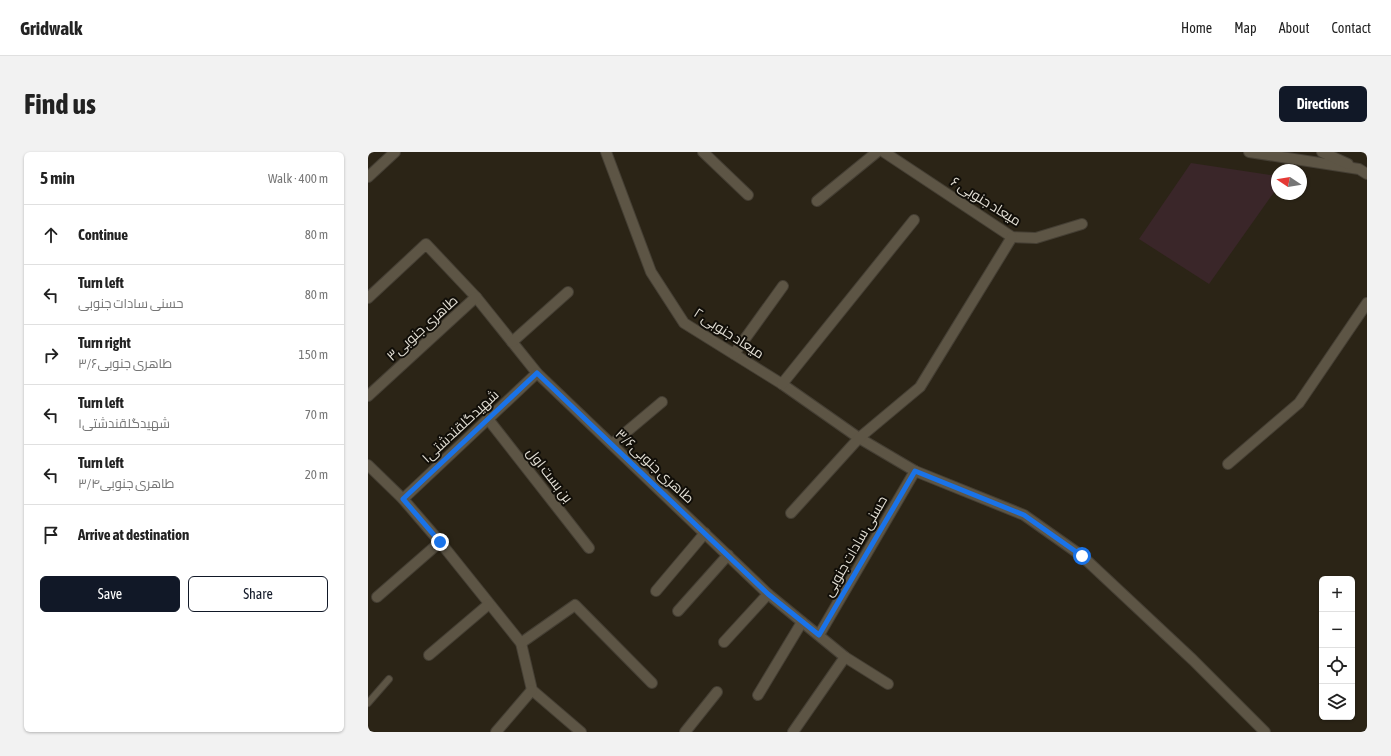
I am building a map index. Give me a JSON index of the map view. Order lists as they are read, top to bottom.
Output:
{
  "streets": {
    "street": [
      "میعاد جنوبی ۶",
      "طاهری جنوبی۳",
      "میعاد جنوبی ۲",
      "شهیدگلقندشتی۱",
      "طاهری جنوبی۳/۶",
      "بن بست اول",
      "حسنی سادات جنوبی"
    ]
  },
  "crossings": [
    ["طاهری جنوبی۳", "طاهری جنوبی۳/۶"],
    ["میعاد جنوبی ۲", "حسنی سادات جنوبی"],
    ["شهیدگلقندشتی۱", "طاهری جنوبی۳/۶"],
    ["شهیدگلقندشتی۱", "بن بست اول"],
    ["طاهری جنوبی۳/۶", "حسنی سادات جنوبی"]
  ],
  "north": "left",
  "page": {
    "header": "Gridwalk",
    "nav": [
      "Home",
      "Map",
      "About",
      "Contact"
    ],
    "buttons": [
      "Directions",
      ["Save", "Share"]
    ],
    "title": "Find us",
    "heading": ["5 min", "Walk · 400 m"],
    "list": [
      ["Continue", "80 m"],
      ["Turn left", "حسنی سادات جنوبی", "80 m"],
      ["Turn right", "طاهری جنوبی۳/۶", "150 m"],
      ["Turn left", "شهیدگلقندشتی۱", "70 m"],
      ["Turn left", "طاهری جنوبی۳/۴", "20 m"],
      "Arrive at destination"
    ],
    "map_buttons": ["+", "−"]
  }
}
